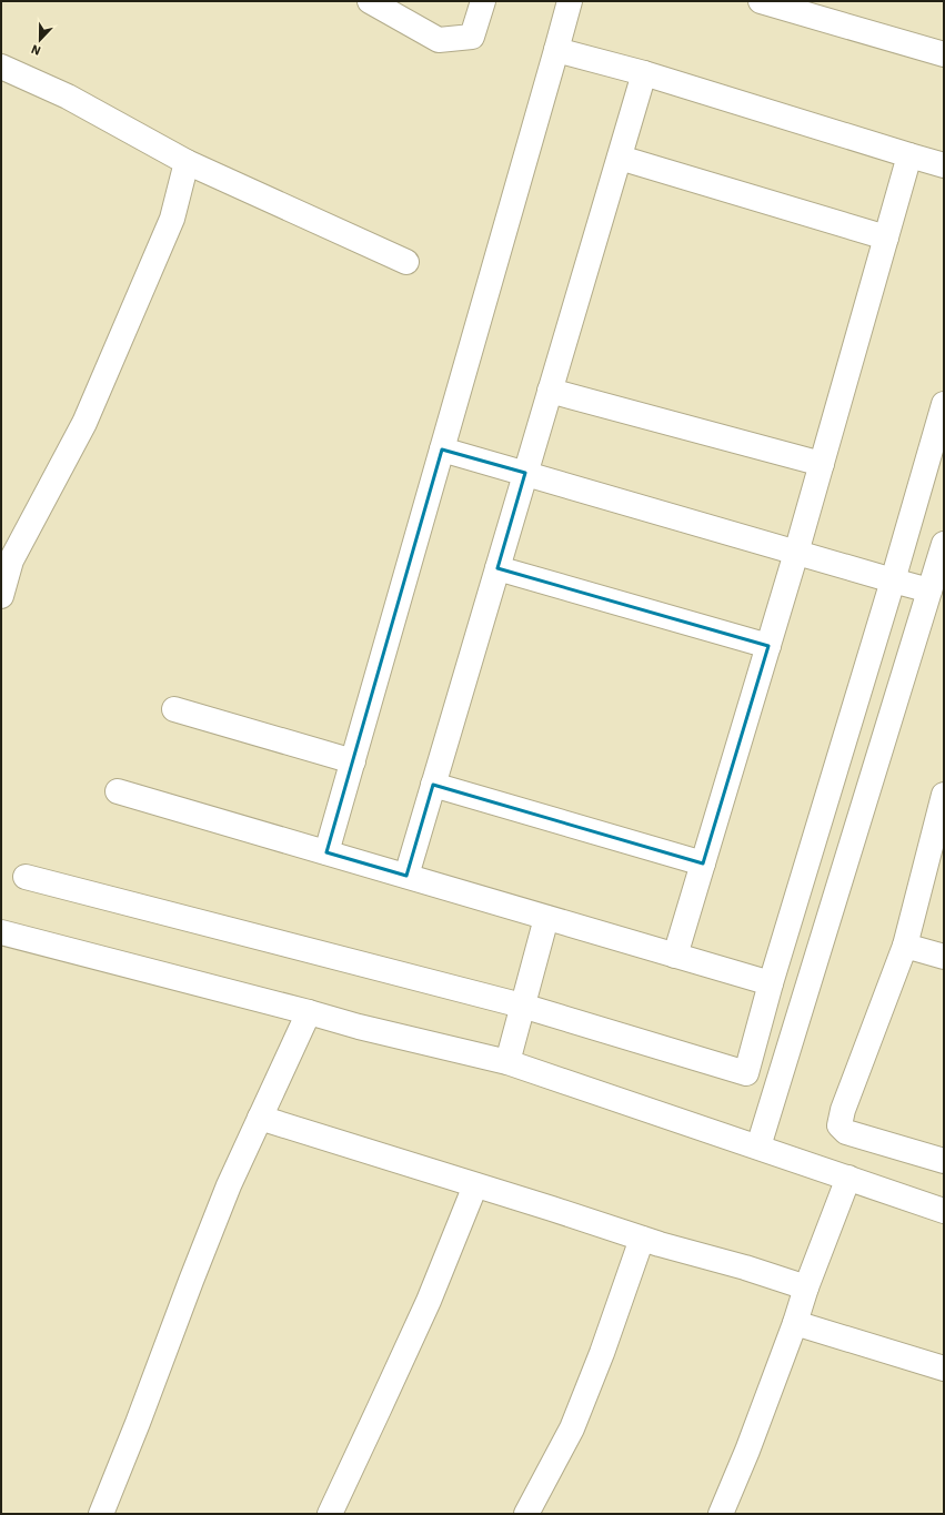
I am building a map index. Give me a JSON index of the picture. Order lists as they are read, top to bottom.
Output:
{
  "north": "bottom"
}
